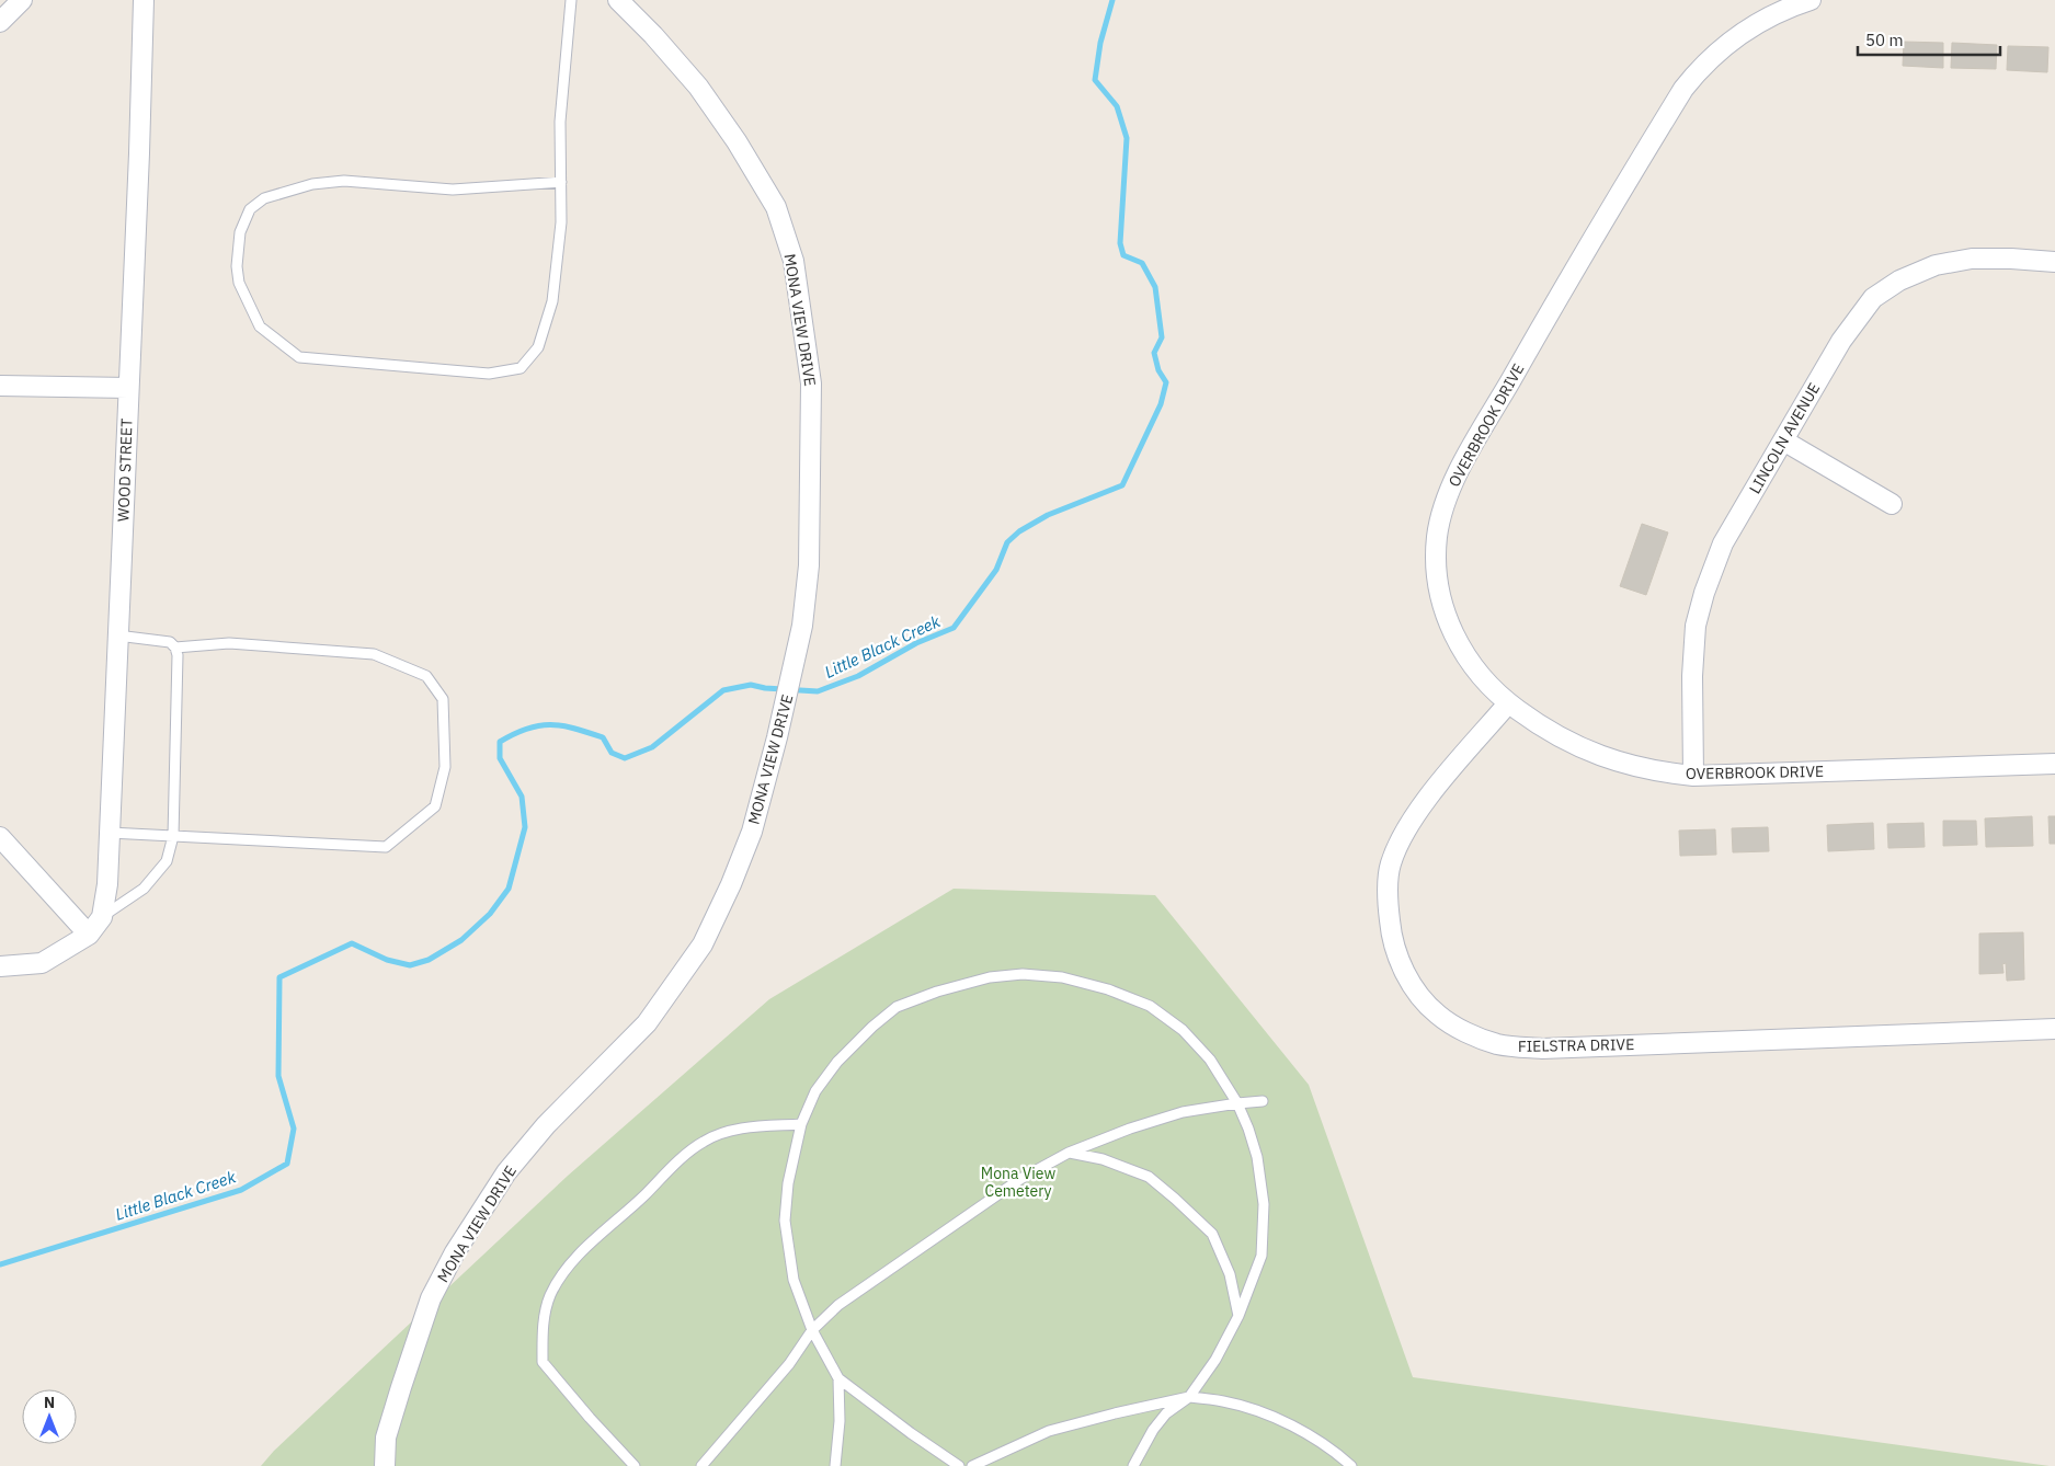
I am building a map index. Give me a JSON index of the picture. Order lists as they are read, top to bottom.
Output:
{
  "streets": {
    "street": [
      "MONA VIEW DRIVE",
      "OVERBROOK DRIVE",
      "LINCOLN AVENUE",
      "WOOD STREET",
      "FIELSTRA DRIVE"
    ]
  },
  "crossings": [
    ["OVERBROOK DRIVE", "LINCOLN AVENUE"],
    ["OVERBROOK DRIVE", "FIELSTRA DRIVE"]
  ],
  "water": ["Little Black Creek"],
  "parks": ["Mona View Cemetery"],
  "scale_bar": "50 m",
  "north": "top"
}
